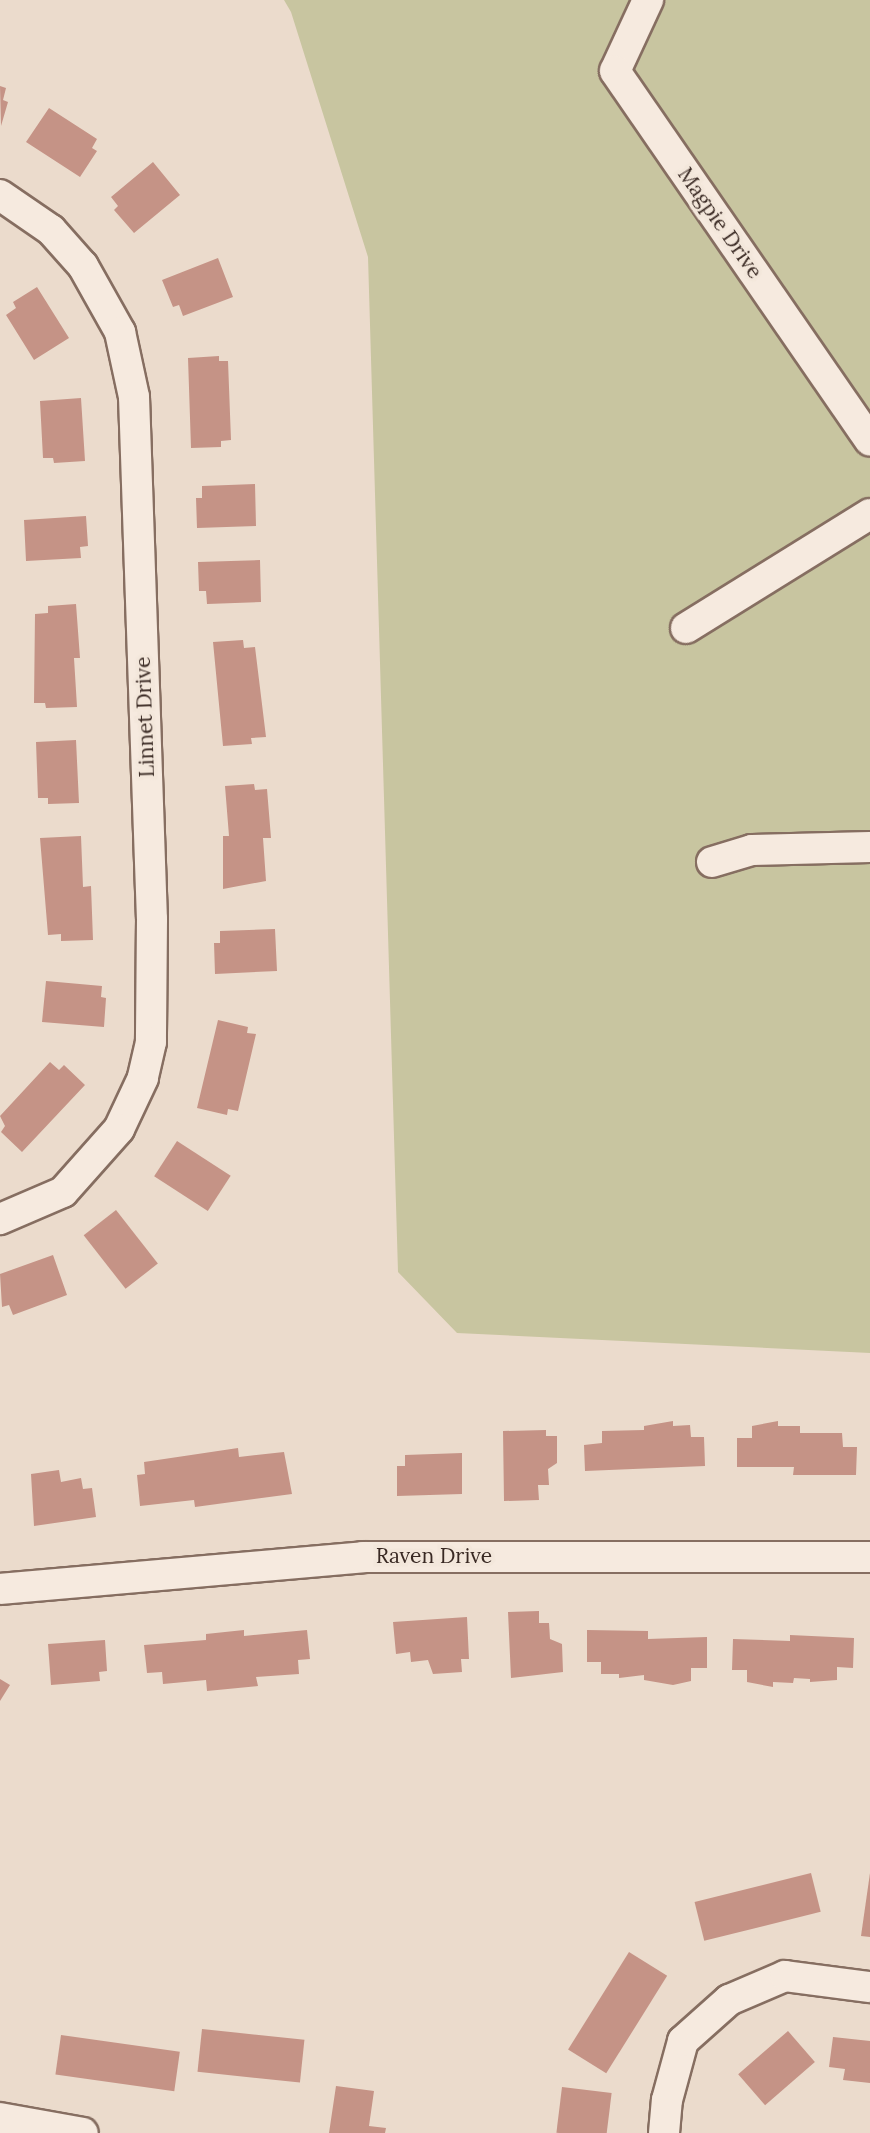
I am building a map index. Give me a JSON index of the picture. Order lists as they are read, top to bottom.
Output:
{
  "streets": {
    "street": ["Magpie Drive", "Linnet Drive", "Raven Drive"]
  }
}
